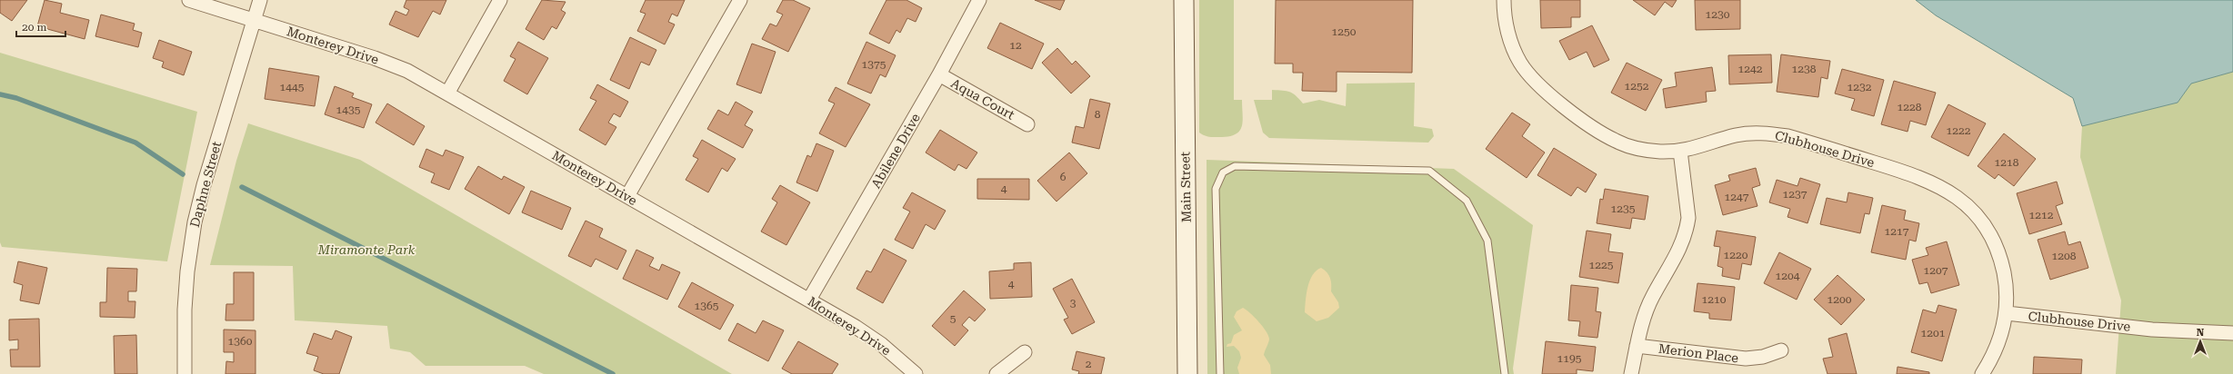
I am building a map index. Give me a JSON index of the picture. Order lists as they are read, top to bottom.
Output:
{
  "streets": {
    "main road": ["Main Street"],
    "street": [
      "Monterey Drive",
      "Aqua Court",
      "Clubhouse Drive",
      "Abilene Drive",
      "Daphne Street",
      "Merion Place"
    ]
  },
  "crossings": [
    ["Monterey Drive", "Abilene Drive"],
    ["Monterey Drive", "Daphne Street"],
    ["Aqua Court", "Abilene Drive"]
  ],
  "parks": ["Miramonte Park"],
  "house_numbers": [
    "1230",
    "1250",
    "12",
    "1375",
    "1242",
    "1238",
    "1252",
    "1445",
    "1232",
    "1228",
    "1435",
    "8",
    "1222",
    "1218",
    "6",
    "4",
    "1237",
    "1247",
    "1235",
    "1212",
    "1217",
    "1220",
    "1208",
    "1225",
    "1207",
    "1204",
    "4",
    "1210",
    "1200",
    "3",
    "1365",
    "5",
    "1201",
    "1360",
    "1195",
    "2"
  ],
  "scale_bar": "20 m",
  "north": "top"
}
